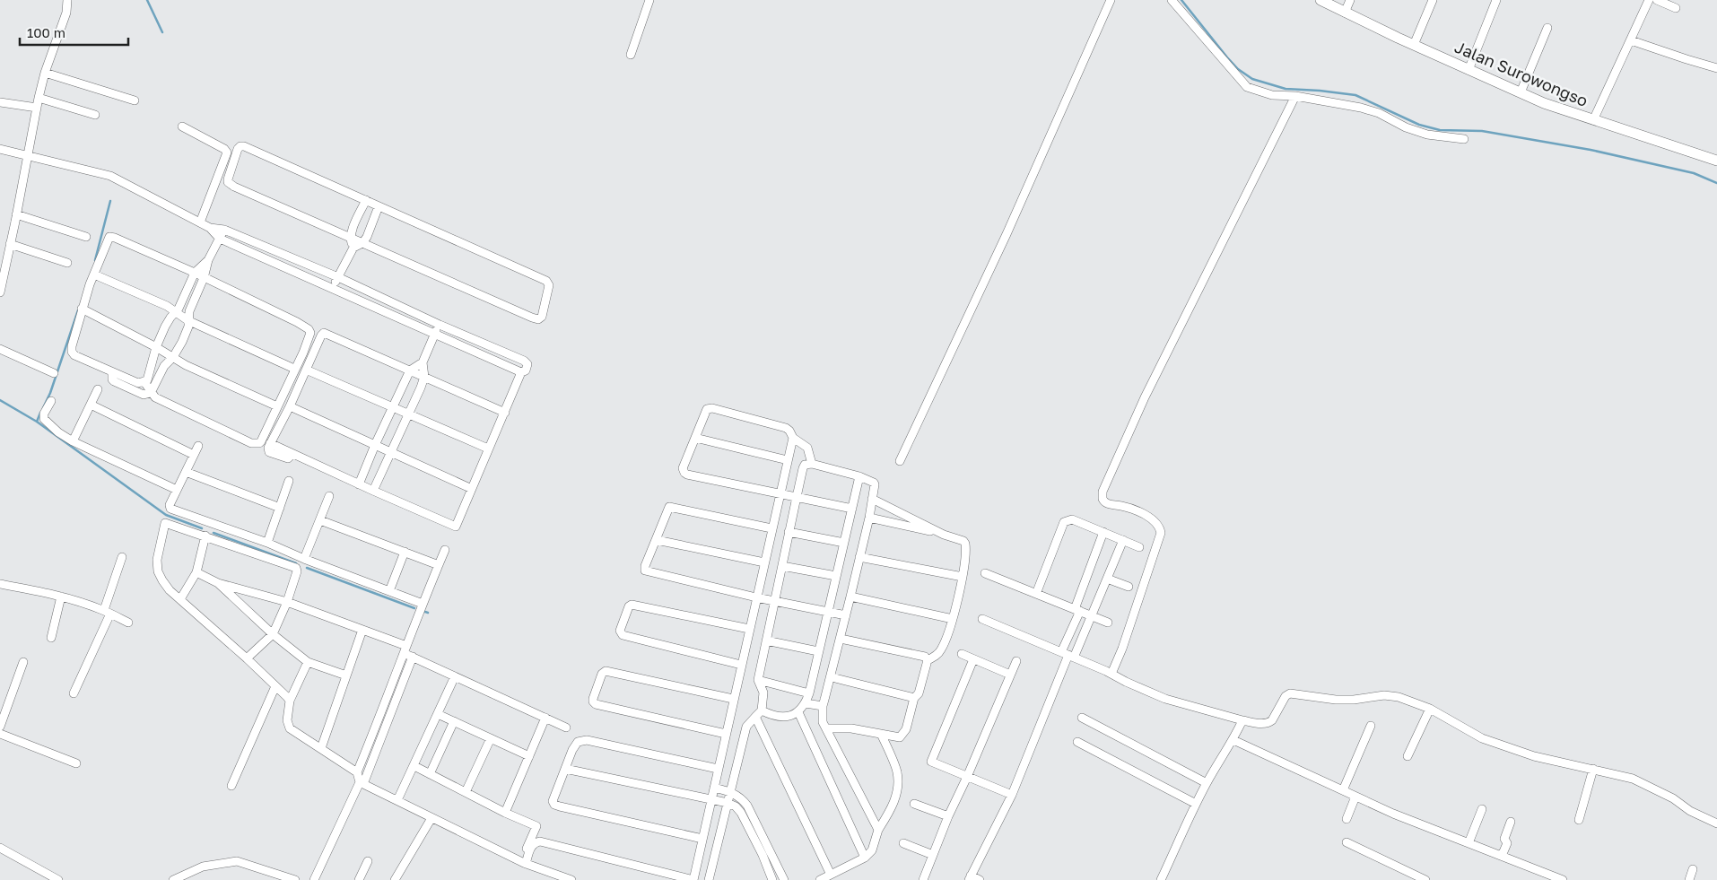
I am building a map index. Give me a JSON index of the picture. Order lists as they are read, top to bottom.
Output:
{
  "streets": {
    "street": ["Jalan Surowongso"]
  },
  "scale_bar": "100 m"
}
